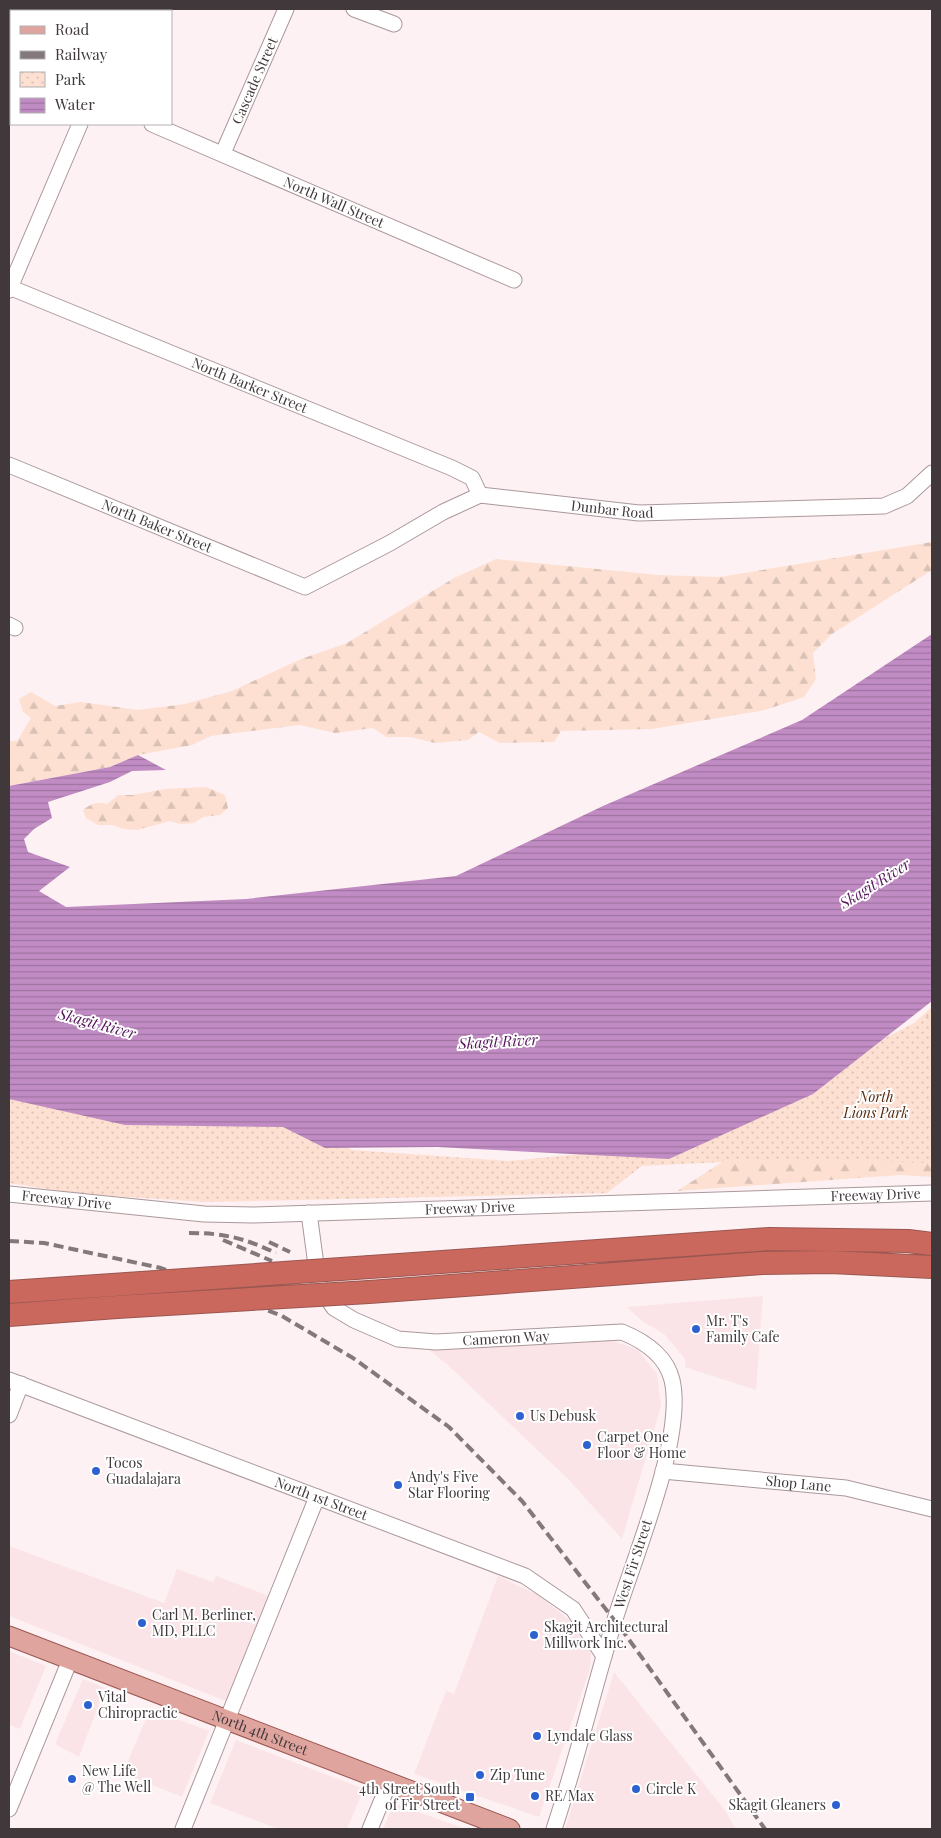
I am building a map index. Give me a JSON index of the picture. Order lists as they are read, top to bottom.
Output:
{
  "streets": {
    "main road": ["North 4th Street"],
    "street": [
      "Cascade Street",
      "North Wall Street",
      "North Barker Street",
      "Dunbar Road",
      "North Baker Street",
      "Freeway Drive",
      "Cameron Way",
      "Shop Lane",
      "North 1st Street",
      "West Fir Street"
    ]
  },
  "crossings": [
    ["Cascade Street", "North Wall Street"],
    ["North Barker Street", "Dunbar Road"],
    ["North Barker Street", "North Baker Street"],
    ["Dunbar Road", "North Baker Street"],
    ["Freeway Drive", "Cameron Way"],
    ["Cameron Way", "Shop Lane"],
    ["Cameron Way", "West Fir Street"],
    ["Shop Lane", "West Fir Street"],
    ["North 1st Street", "West Fir Street"]
  ],
  "water": ["Skagit River"],
  "parks": ["North Lions Park"],
  "places": {
    "other": [
      "Mr. T's Family Cafe",
      "Us Debusk",
      "Carpet One Floor & Home",
      "Tocos Guadalajara",
      "Andy's Five Star Flooring",
      "Carl M. Berliner, MD, PLLC",
      "Skagit Architectural Millwork Inc.",
      "Vital Chiropractic",
      "Lyndale Glass",
      "Zip Tune",
      "New Life @ The Well",
      "Circle K",
      "RE/Max",
      "Skagit Gleaners"
    ],
    "transit": ["4th Street South of Fir Street"]
  },
  "legend": [
    "Road",
    "Railway",
    "Park",
    "Water"
  ]
}
